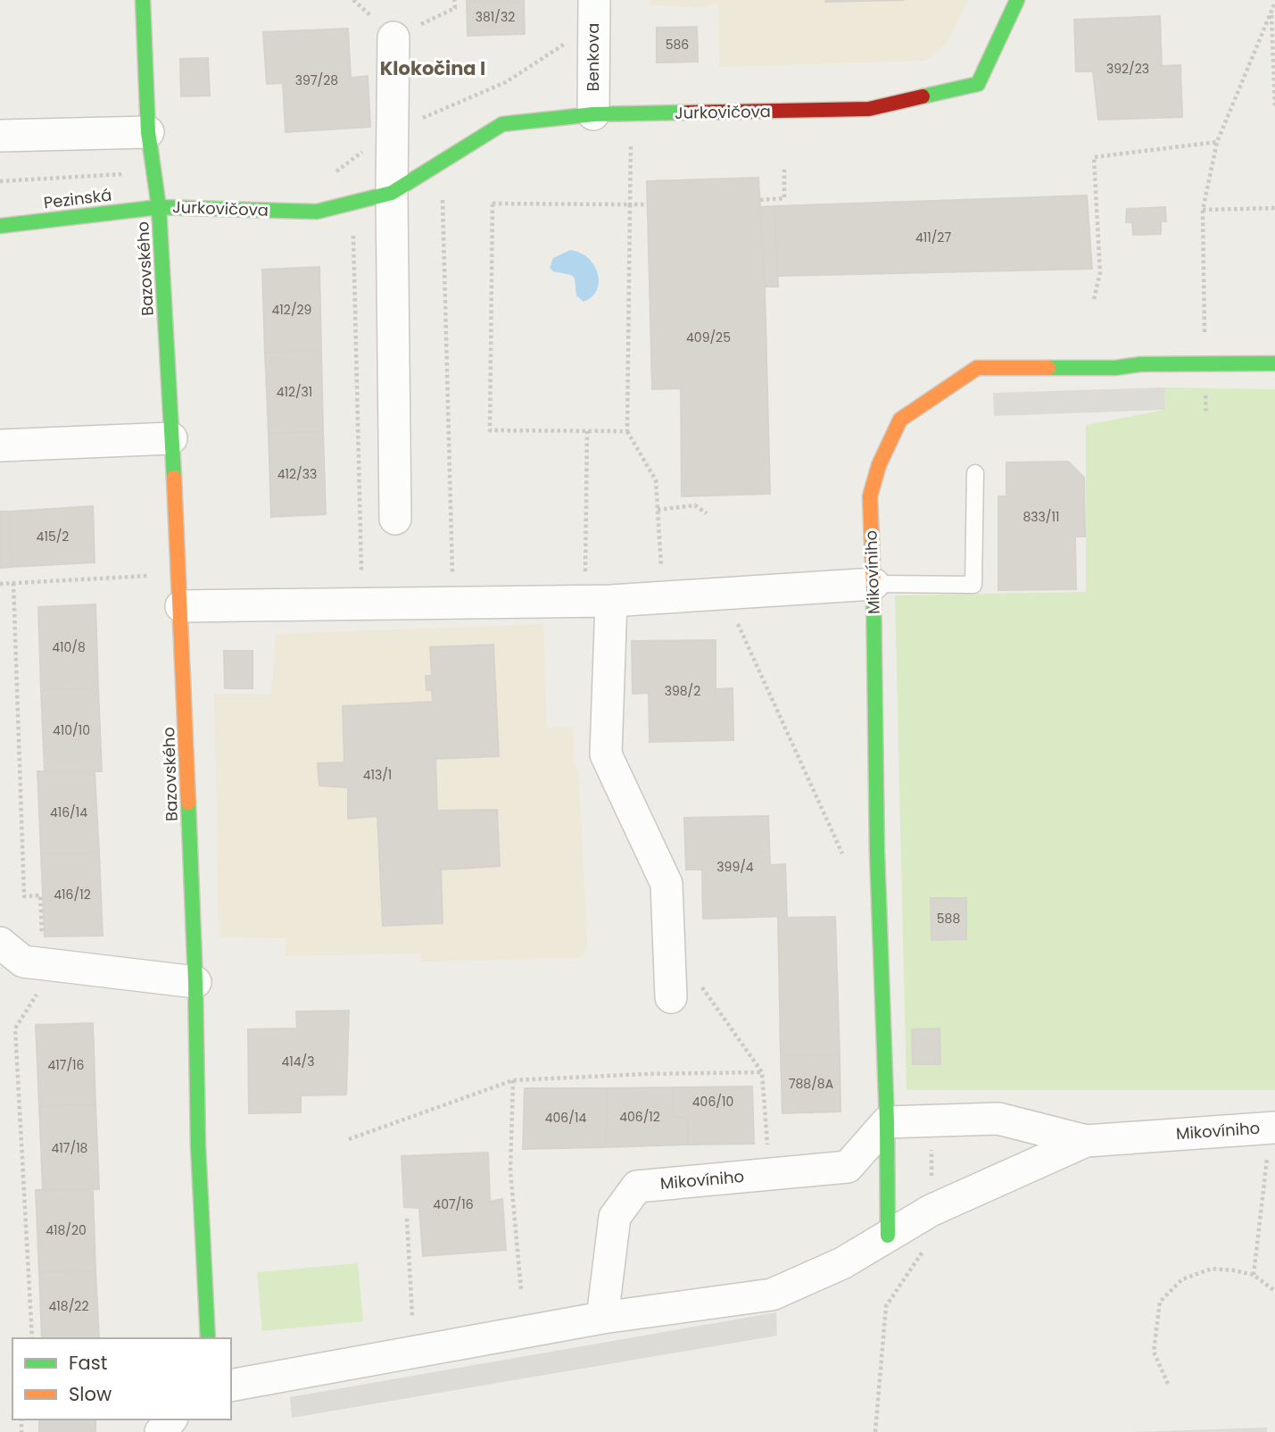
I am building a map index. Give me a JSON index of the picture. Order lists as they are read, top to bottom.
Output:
{
  "streets": {
    "street": [
      "Benkova",
      "Jurkovičova",
      "Pezinská",
      "Bazovského",
      "Mikovíniho"
    ]
  },
  "crossings": [
    ["Benkova", "Jurkovičova"],
    ["Jurkovičova", "Pezinská"],
    ["Jurkovičova", "Bazovského"],
    ["Pezinská", "Bazovského"]
  ],
  "districts": ["Klokočina I"],
  "house_numbers": [
    "381/32",
    "586",
    "392/23",
    "397/28",
    "411/27",
    "412/29",
    "409/25",
    "412/31",
    "412/33",
    "833/11",
    "415/2",
    "410/8",
    "398/2",
    "410/10",
    "413/1",
    "416/14",
    "399/4",
    "416/12",
    "588",
    "414/3",
    "417/16",
    "788/8A",
    "406/10",
    "406/12",
    "406/14",
    "417/18",
    "407/16",
    "418/20",
    "418/22"
  ],
  "legend": ["Fast", "Slow"]
}
